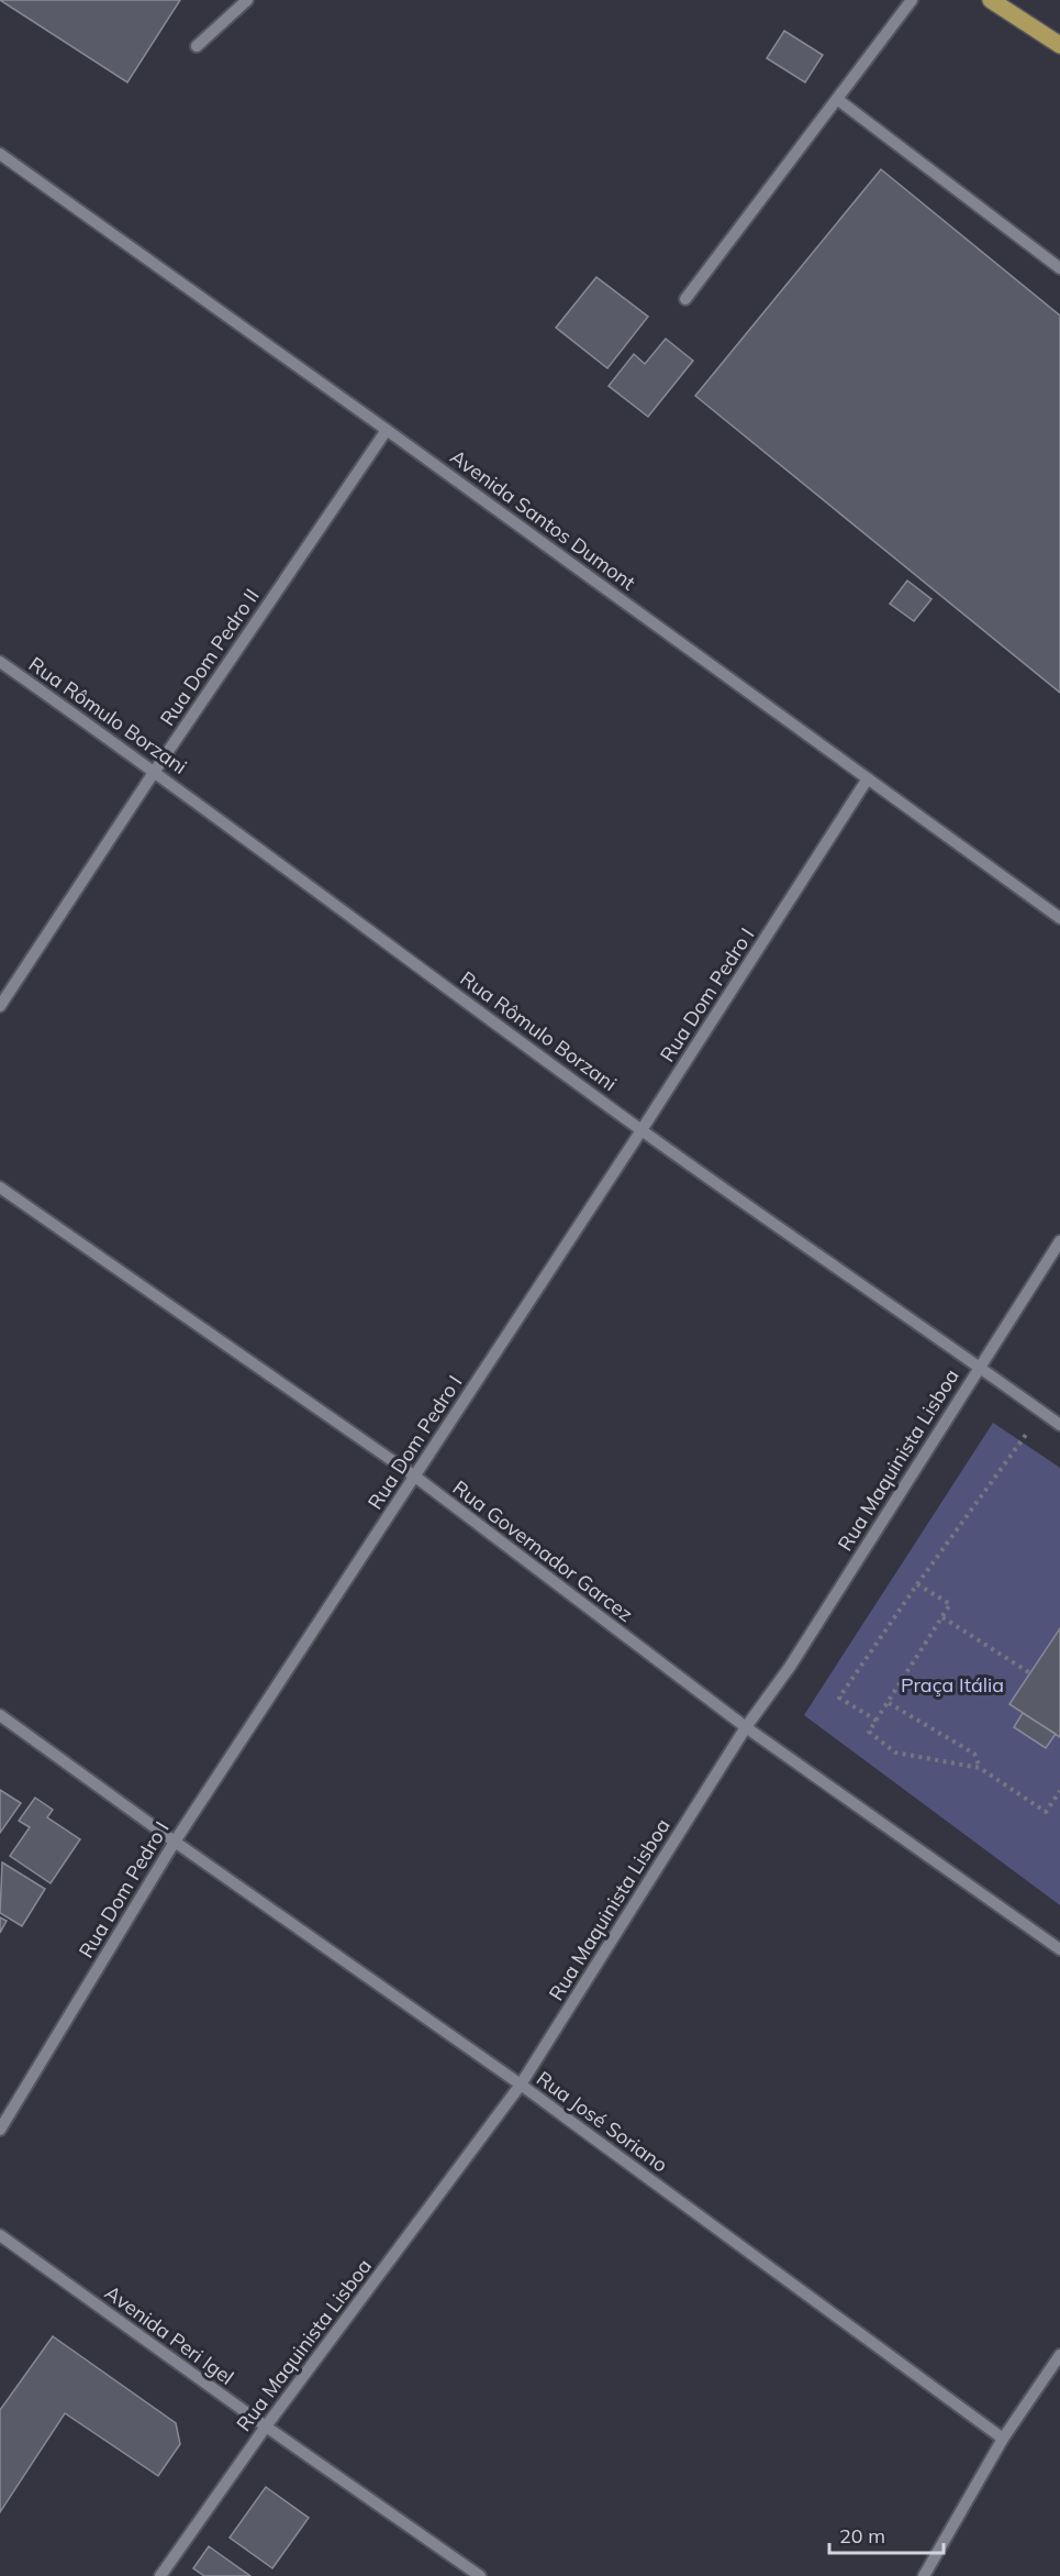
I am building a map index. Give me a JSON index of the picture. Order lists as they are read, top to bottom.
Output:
{
  "streets": {
    "street": [
      "Avenida Santos Dumont",
      "Rua Dom Pedro II",
      "Rua Rômulo Borzani",
      "Rua Dom Pedro I",
      "Rua Maquinista Lisboa",
      "Rua Governador Garcez",
      "Rua José Soriano",
      "Avenida Peri Igel"
    ]
  },
  "crossings": [
    ["Avenida Santos Dumont", "Rua Dom Pedro II"],
    ["Avenida Santos Dumont", "Rua Dom Pedro I"],
    ["Rua Dom Pedro II", "Rua Rômulo Borzani"],
    ["Rua Rômulo Borzani", "Rua Dom Pedro I"],
    ["Rua Rômulo Borzani", "Rua Maquinista Lisboa"],
    ["Rua Dom Pedro I", "Rua Governador Garcez"],
    ["Rua Dom Pedro I", "Rua José Soriano"],
    ["Rua Maquinista Lisboa", "Rua Governador Garcez"],
    ["Rua Maquinista Lisboa", "Rua José Soriano"],
    ["Rua Maquinista Lisboa", "Avenida Peri Igel"]
  ],
  "parks": ["Praça Itália"],
  "scale_bar": "20 m"
}
